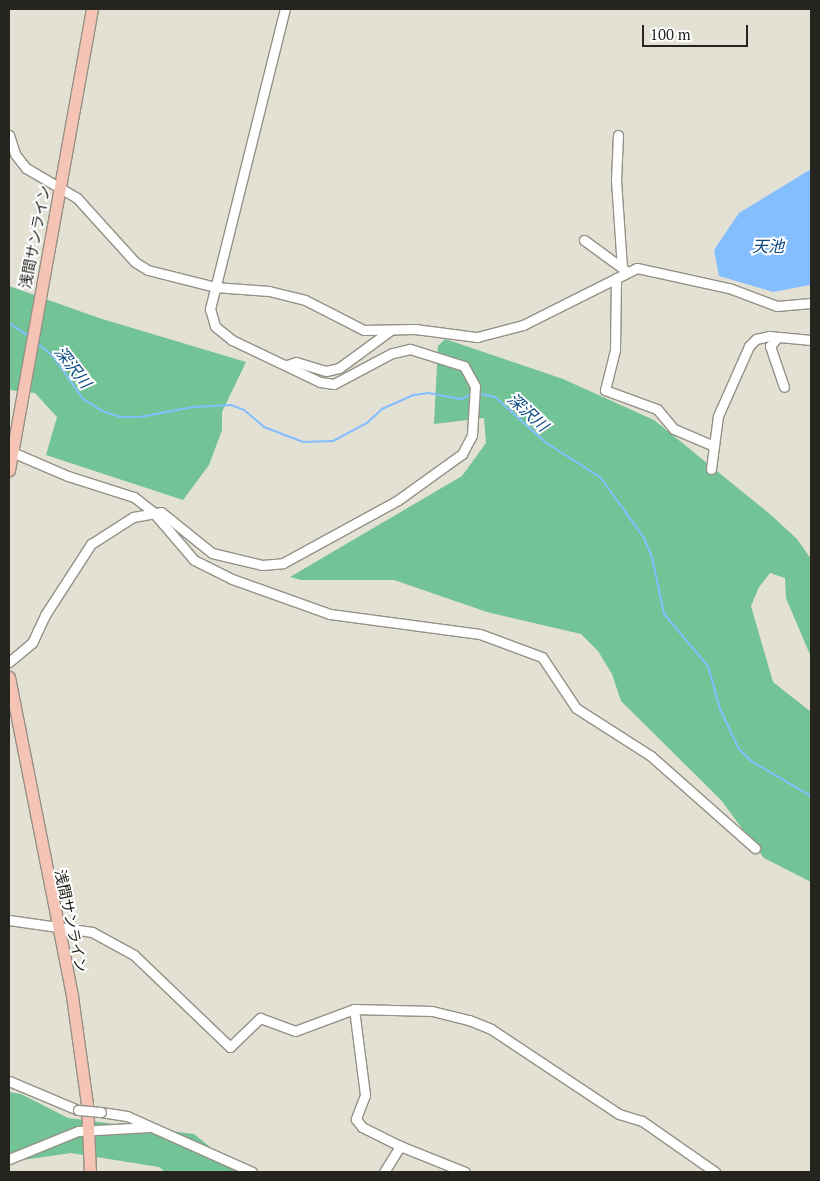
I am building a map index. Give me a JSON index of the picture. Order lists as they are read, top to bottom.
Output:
{
  "streets": {
    "main road": ["浅間サンライン"]
  },
  "water": ["天池", "深沢川"],
  "scale_bar": "100 m"
}
